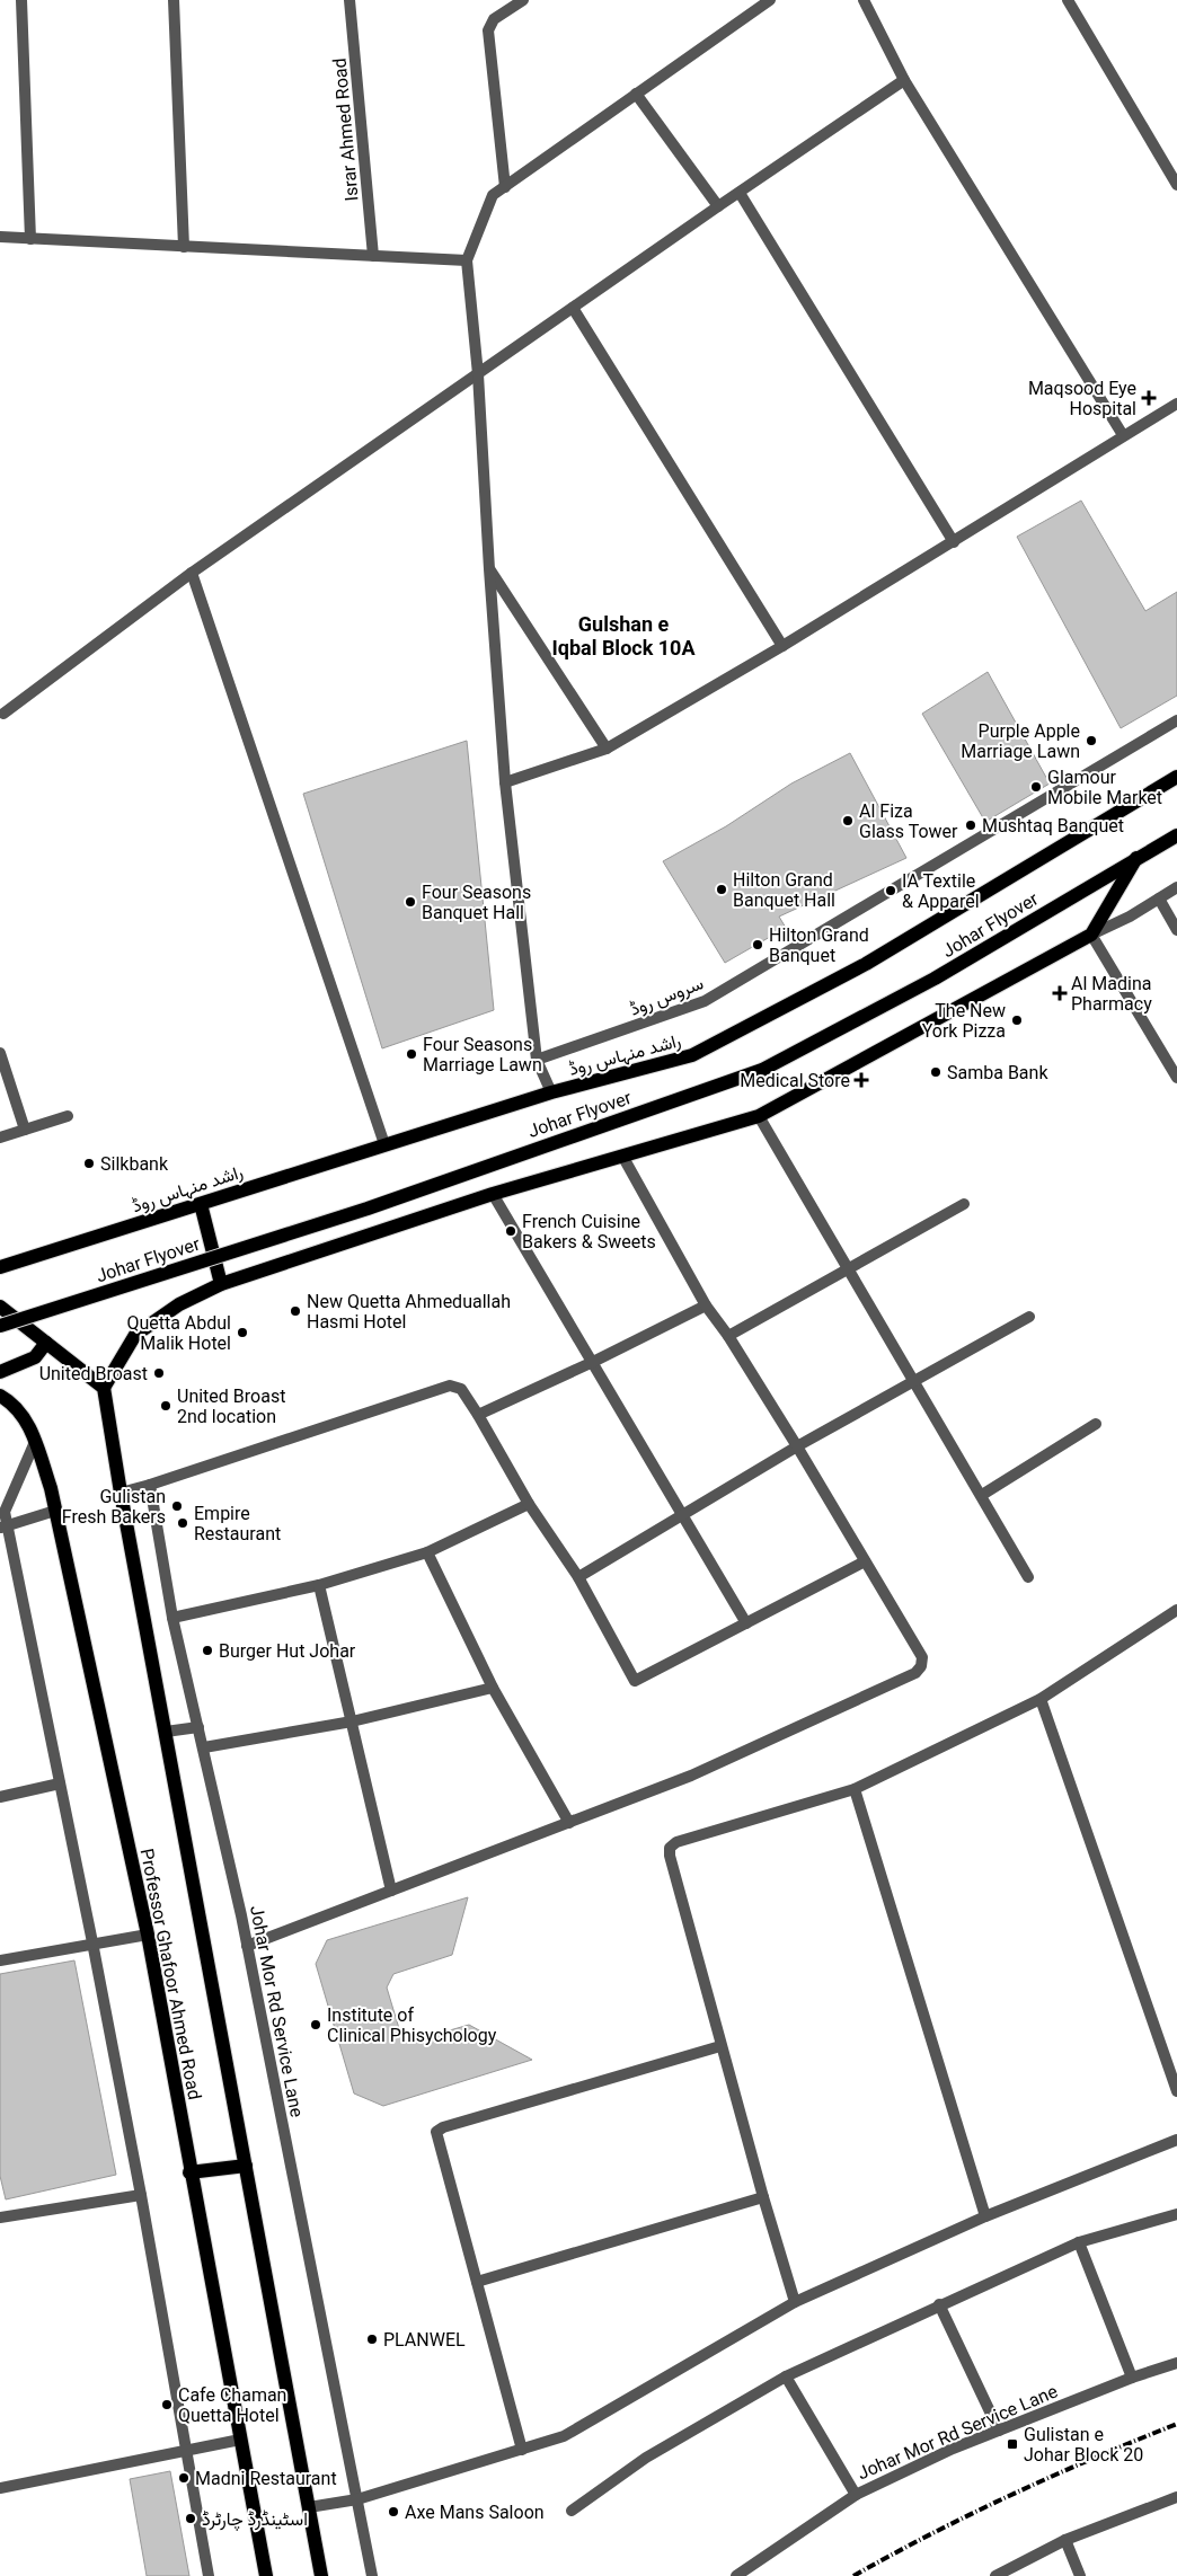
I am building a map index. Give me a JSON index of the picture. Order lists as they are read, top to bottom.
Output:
{
  "streets": {
    "main road": ["Johar Flyover", "راشد منہاس روڈ", "Professor Ghafoor Ahmed Road"],
    "street": ["Israr Ahmed Road", "سروس روڈ", "Johar Mor Rd Service Lane"]
  },
  "districts": ["Gulshan e Iqbal Block 10A"],
  "places": {
    "health": ["Maqsood Eye Hospital", "Al Madina Pharmacy", "Medical Store"],
    "other": [
      "Purple Apple Marriage Lawn",
      "Glamour Mobile Market",
      "Al Fiza Glass Tower",
      "Mushtaq Banquet",
      "Hilton Grand Banquet Hall",
      "IA Textile & Apparel",
      "Four Seasons Banquet Hall",
      "Hilton Grand Banquet",
      "The New York Pizza",
      "Four Seasons Marriage Lawn",
      "Samba Bank",
      "Silkbank",
      "French Cuisine Bakers & Sweets",
      "New Quetta Ahmeduallah Hasmi Hotel",
      "Quetta Abdul Malik Hotel",
      "United Broast",
      "United Broast 2nd location",
      "Gulistan Fresh Bakers",
      "Empire Restaurant",
      "Burger Hut Johar",
      "Institute of Clinical Phisychology",
      "PLANWEL",
      "Cafe Chaman Quetta Hotel",
      "Madni Restaurant",
      "Axe Mans Saloon",
      "اسٹینڈرڈ چارٹرڈ"
    ],
    "transit": ["Gulistan e Johar Block 20"]
  }
}
